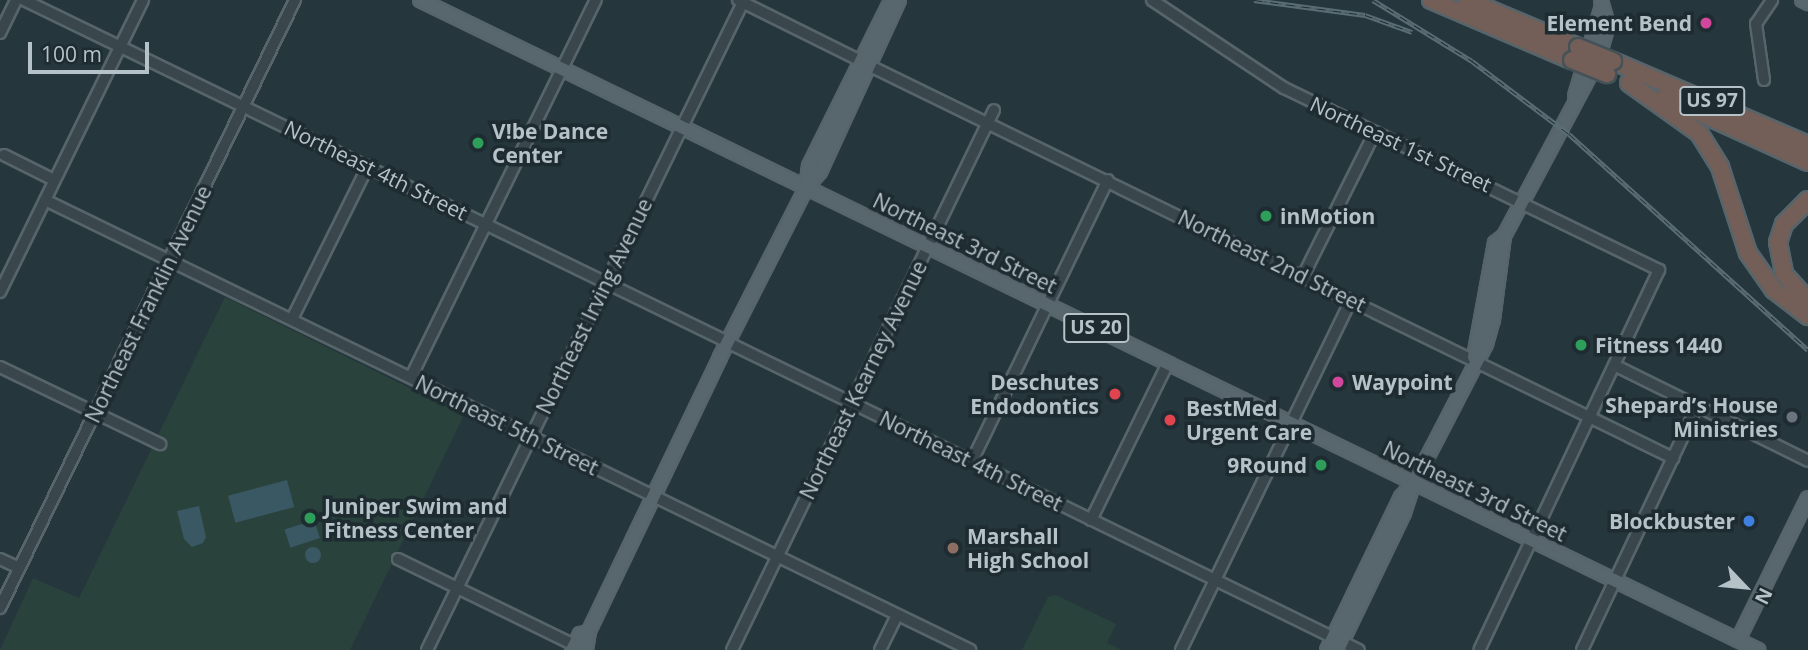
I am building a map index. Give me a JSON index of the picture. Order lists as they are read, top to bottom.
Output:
{
  "streets": {
    "highway": ["US 97"],
    "main road": ["Northeast 3rd Street", "US 20"],
    "street": [
      "Northeast 1st Street",
      "Northeast 4th Street",
      "Northeast 2nd Street",
      "Northeast Franklin Avenue",
      "Northeast Irving Avenue",
      "Northeast Kearney Avenue",
      "Northeast 5th Street"
    ]
  },
  "crossings": [
    ["Northeast 4th Street", "Northeast Franklin Avenue"],
    ["Northeast 4th Street", "Northeast Irving Avenue"],
    ["Northeast 4th Street", "Northeast Kearney Avenue"],
    ["Northeast 3rd Street", "Northeast Irving Avenue"],
    ["Northeast 3rd Street", "Northeast Kearney Avenue"],
    ["Northeast 2nd Street", "Northeast Irving Avenue"],
    ["Northeast 2nd Street", "Northeast Kearney Avenue"],
    ["Northeast Franklin Avenue", "Northeast 5th Street"],
    ["Northeast Irving Avenue", "Northeast 5th Street"],
    ["Northeast Kearney Avenue", "Northeast 5th Street"]
  ],
  "places": [
    "Element Bend",
    "V!be Dance Center",
    "inMotion",
    "Fitness 1440",
    "Waypoint",
    "Deschutes Endodontics",
    "Shepard’s House Ministries",
    "BestMed Urgent Care",
    "9Round",
    "Juniper Swim and Fitness Center",
    "Blockbuster",
    "Marshall High School"
  ],
  "scale_bar": "100 m",
  "north": "bottom right"
}
